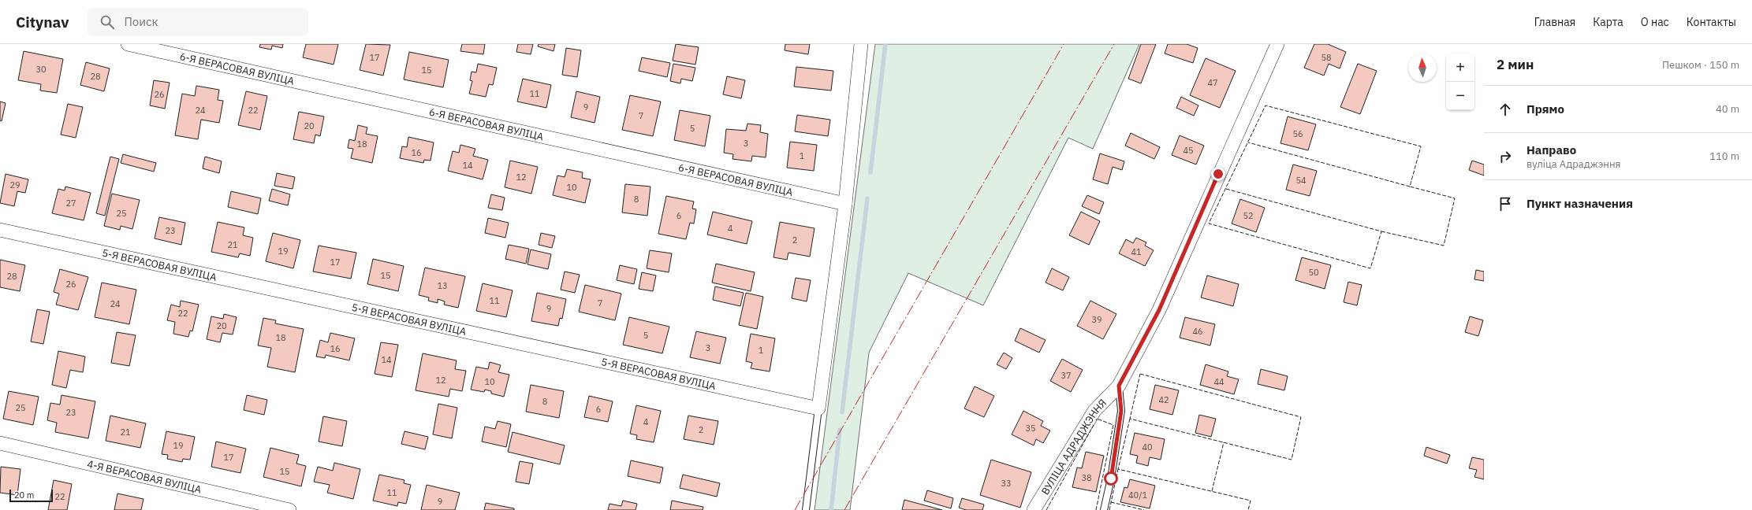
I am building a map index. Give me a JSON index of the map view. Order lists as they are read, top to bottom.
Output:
{
  "streets": {
    "street": [
      "6-Я ВЕРАСОВАЯ ВУЛІЦА",
      "5-Я ВЕРАСОВАЯ ВУЛІЦА",
      "ВУЛІЦА АДРАДЖЭННЯ",
      "4-Я ВЕРАСОВАЯ ВУЛІЦА"
    ]
  },
  "house_numbers": [
    "17",
    "58",
    "30",
    "15",
    "28",
    "47",
    "11",
    "26",
    "9",
    "24",
    "22",
    "7",
    "20",
    "5",
    "56",
    "3",
    "18",
    "45",
    "16",
    "1",
    "14",
    "12",
    "54",
    "29",
    "10",
    "8",
    "27",
    "25",
    "6",
    "52",
    "4",
    "23",
    "2",
    "21",
    "19",
    "41",
    "17",
    "50",
    "15",
    "28",
    "26",
    "13",
    "11",
    "7",
    "24",
    "9",
    "22",
    "39",
    "20",
    "46",
    "5",
    "18",
    "3",
    "16",
    "1",
    "14",
    "37",
    "12",
    "10",
    "44",
    "42",
    "8",
    "25",
    "6",
    "23",
    "4",
    "35",
    "2",
    "21",
    "19",
    "40",
    "17",
    "15",
    "38",
    "33",
    "11",
    "40/1",
    "22",
    "9"
  ],
  "scale_bar": "20 m",
  "north": "top",
  "page": {
    "header": "Citynav",
    "search": "Поиск",
    "nav": [
      "Главная",
      "Карта",
      "О нас",
      "Контакты"
    ],
    "heading": ["2 мин", "Пешком · 150 m"],
    "map_buttons": ["+", "−"],
    "list": [
      ["Прямо", "40 m"],
      ["Направо", "вуліца Адраджэння", "110 m"],
      "Пункт назначения"
    ],
    "scale": "20 m"
  }
}
